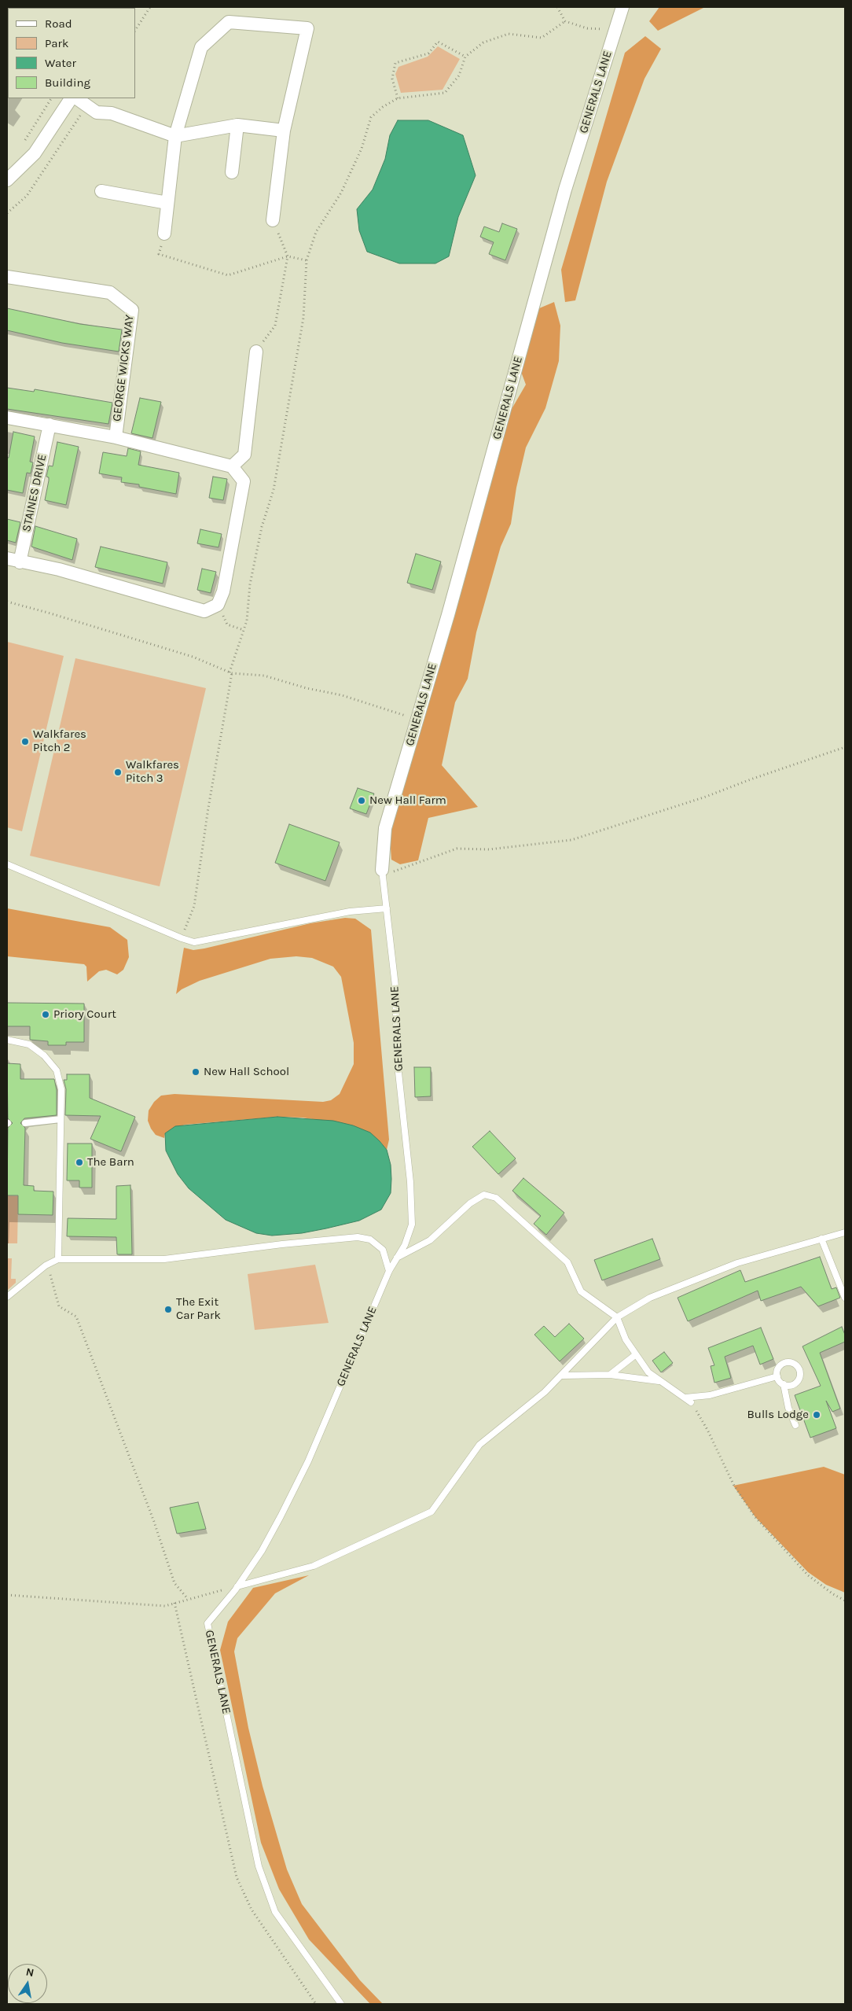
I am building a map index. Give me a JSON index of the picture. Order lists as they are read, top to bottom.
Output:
{
  "streets": {
    "street": ["GENERALS LANE", "GEORGE WICKS WAY", "STAINES DRIVE"]
  },
  "places": [
    "Walkfares Pitch 2",
    "Walkfares Pitch 3",
    "New Hall Farm",
    "Priory Court",
    "New Hall School",
    "The Barn",
    "The Exit Car Park",
    "Bulls Lodge"
  ],
  "legend": [
    "Road",
    "Park",
    "Water",
    "Building"
  ],
  "north": "top"
}
